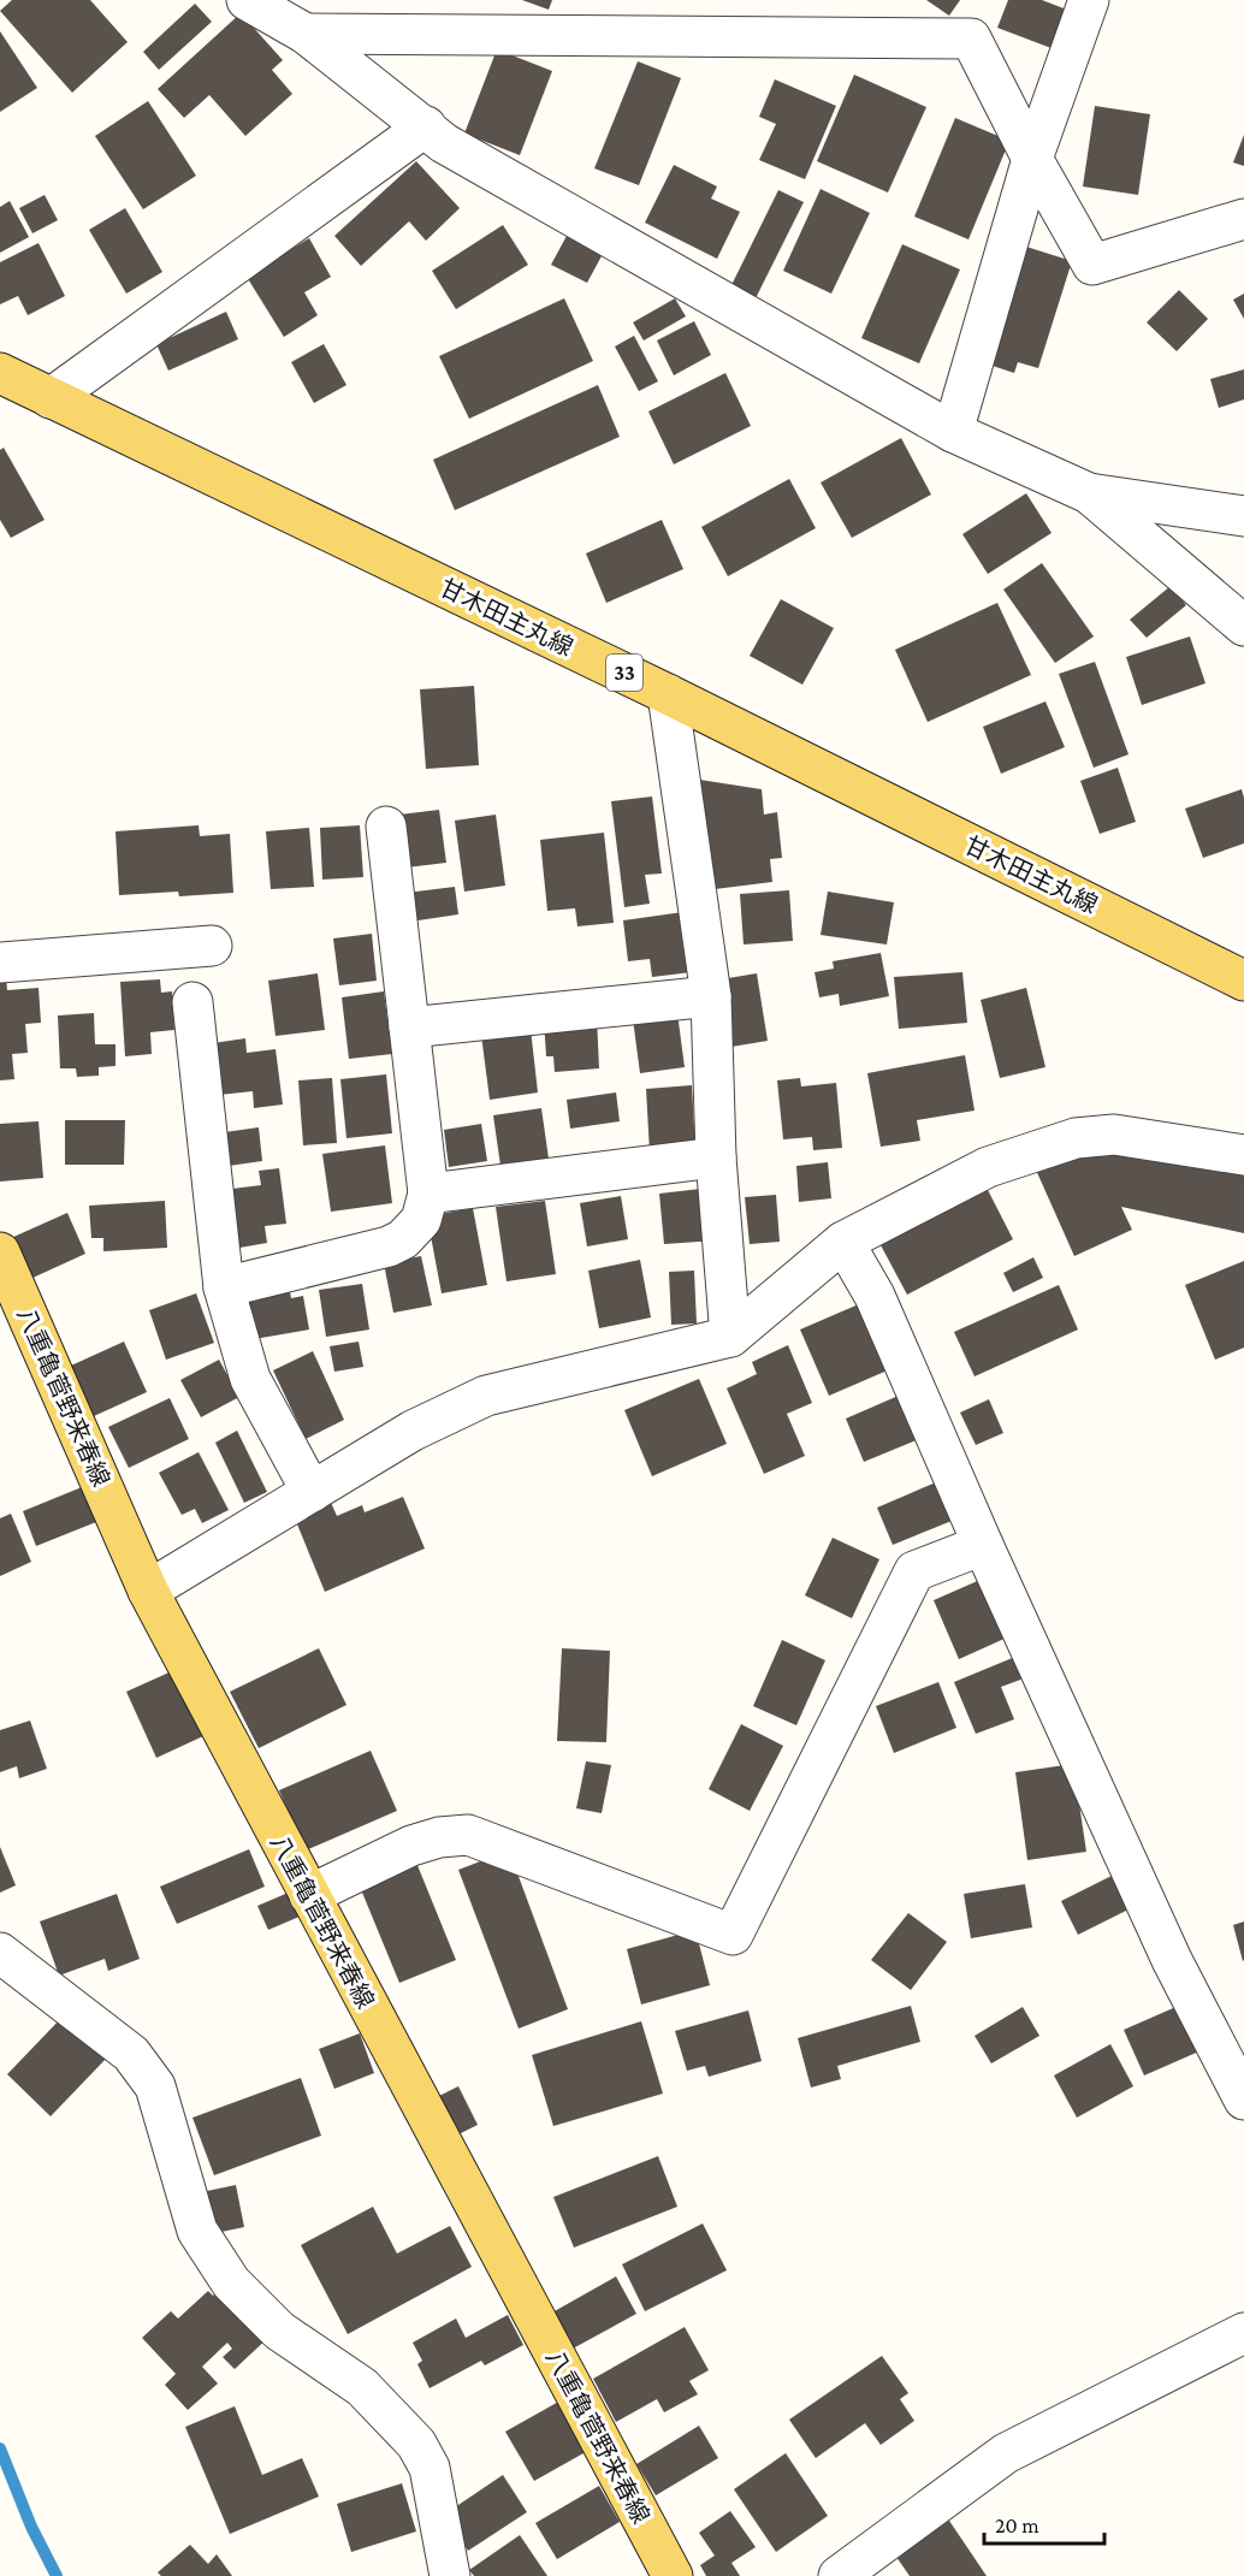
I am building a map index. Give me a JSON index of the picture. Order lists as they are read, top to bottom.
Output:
{
  "streets": {
    "main road": ["甘木田主丸線", "33", "八重亀菅野来春線"]
  },
  "scale_bar": "20 m"
}
